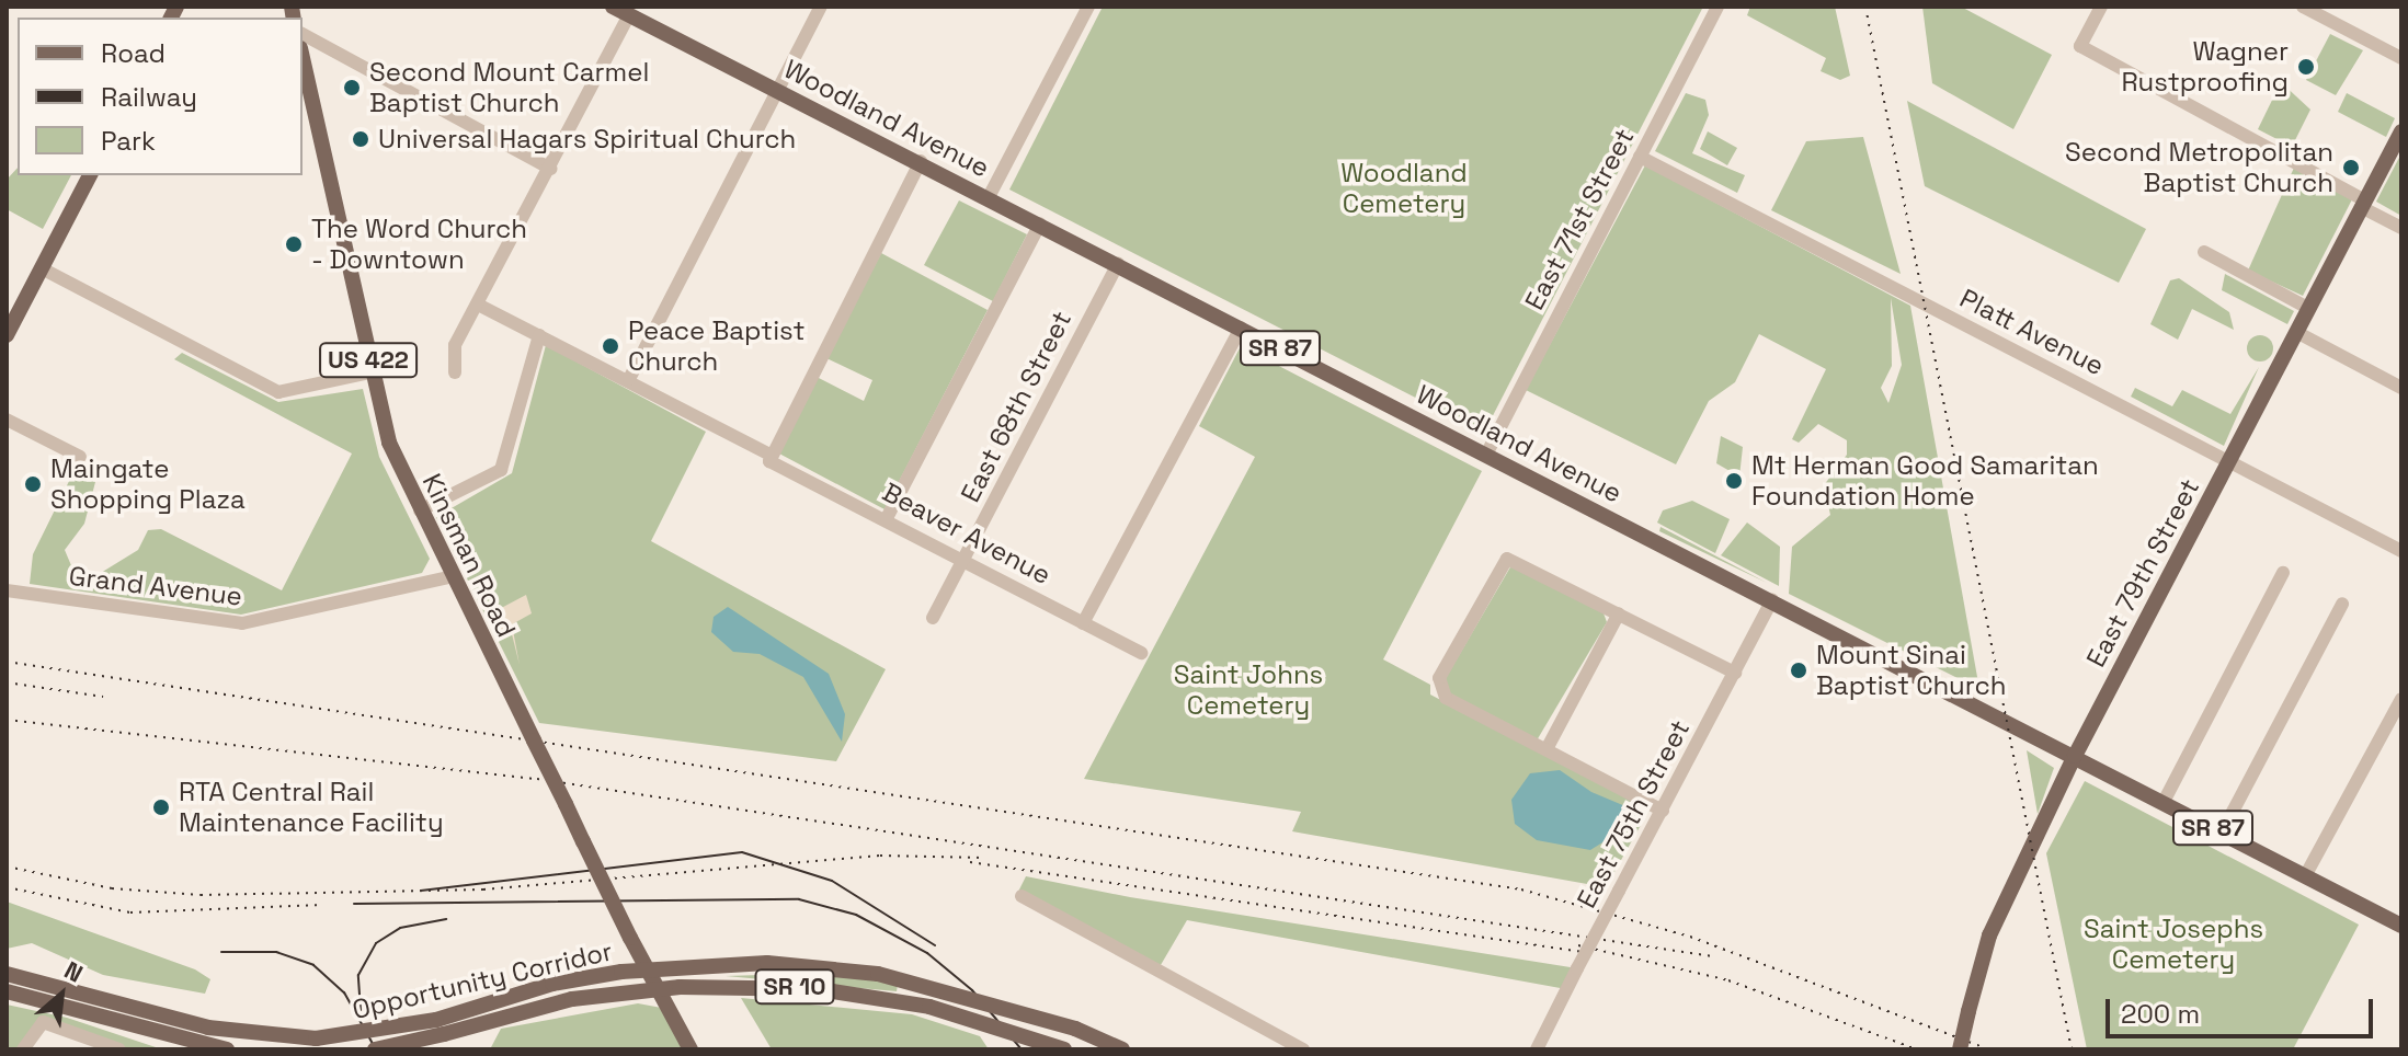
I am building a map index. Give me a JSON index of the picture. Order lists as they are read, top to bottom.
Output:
{
  "streets": {
    "main road": [
      "Woodland Avenue",
      "SR 87",
      "US 422",
      "Kinsman Road",
      "East 79th Street",
      "Opportunity Corridor",
      "SR 10"
    ],
    "street": [
      "East 71st Street",
      "Platt Avenue",
      "East 68th Street",
      "Beaver Avenue",
      "Grand Avenue",
      "East 75th Street"
    ]
  },
  "crossings": [
    ["Woodland Avenue", "East 71st Street"],
    ["Woodland Avenue", "East 68th Street"],
    ["Woodland Avenue", "East 79th Street"],
    ["Woodland Avenue", "East 75th Street"],
    ["East 71st Street", "Platt Avenue"],
    ["Platt Avenue", "East 79th Street"],
    ["East 68th Street", "Beaver Avenue"],
    ["Kinsman Road", "Grand Avenue"],
    ["Kinsman Road", "Opportunity Corridor"]
  ],
  "parks": ["Woodland Cemetery", "Saint Johns Cemetery", "Saint Josephs Cemetery"],
  "places": [
    "Wagner Rustproofing",
    "Second Mount Carmel Baptist Church",
    "Universal Hagars Spiritual Church",
    "Second Metropolitan Baptist Church",
    "The Word Church - Downtown",
    "Peace Baptist Church",
    "Mt Herman Good Samaritan Foundation Home",
    "Maingate Shopping Plaza",
    "Mount Sinai Baptist Church",
    "RTA Central Rail Maintenance Facility"
  ],
  "legend": ["Road", "Railway", "Park"],
  "scale_bar": "200 m",
  "north": "top right"
}
